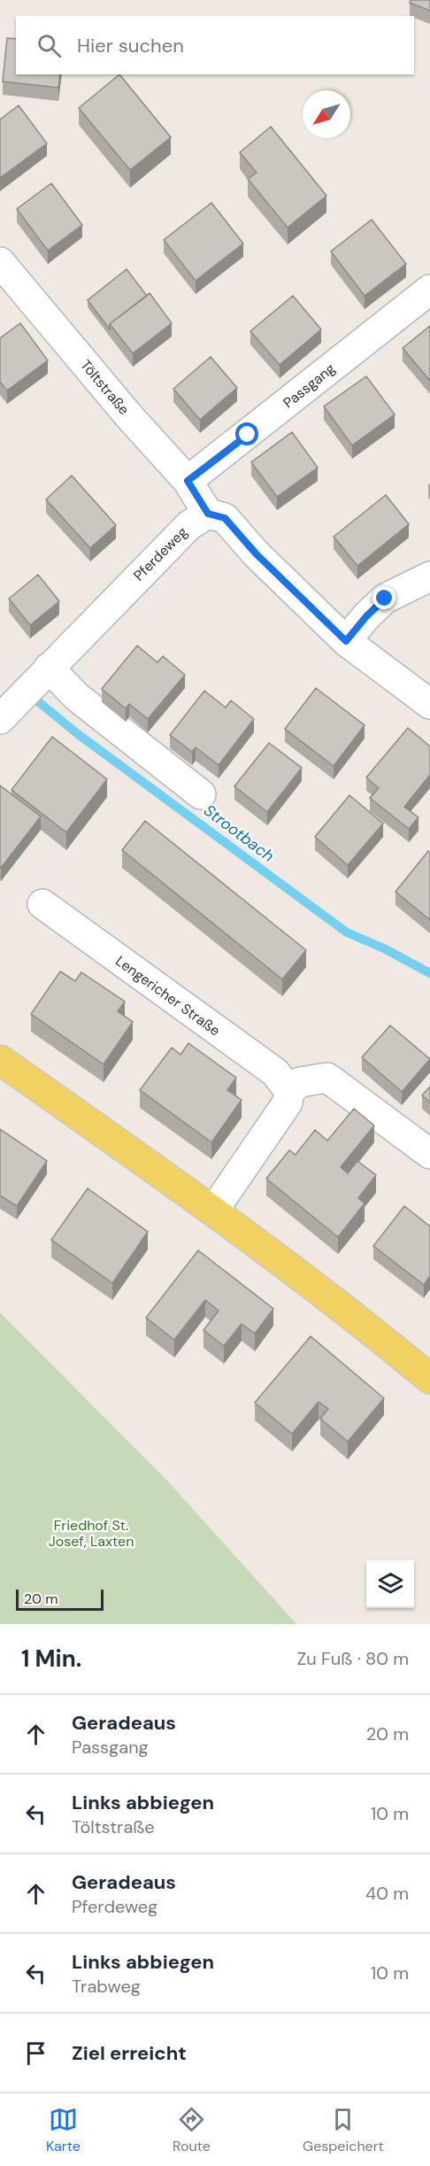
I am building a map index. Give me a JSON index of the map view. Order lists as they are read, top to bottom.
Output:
{
  "streets": {
    "street": [
      "Passgang",
      "Töltstraße",
      "Pferdeweg",
      "Lengericher Straße"
    ]
  },
  "crossings": [
    ["Passgang", "Töltstraße"],
    ["Töltstraße", "Pferdeweg"]
  ],
  "water": ["Strootbach"],
  "parks": ["Friedhof St. Josef, Laxten"],
  "scale_bar": "20 m",
  "north": "bottom left",
  "page": {
    "search": "Hier suchen",
    "scale": "20 m",
    "heading": ["1 Min.", "Zu Fuß · 80 m"],
    "list": [
      ["Geradeaus", "Passgang", "20 m"],
      ["Links abbiegen", "Töltstraße", "10 m"],
      ["Geradeaus", "Pferdeweg", "40 m"],
      ["Links abbiegen", "Trabweg", "10 m"],
      "Ziel erreicht"
    ],
    "nav": ["Karte", "Route", "Gespeichert"]
  }
}
